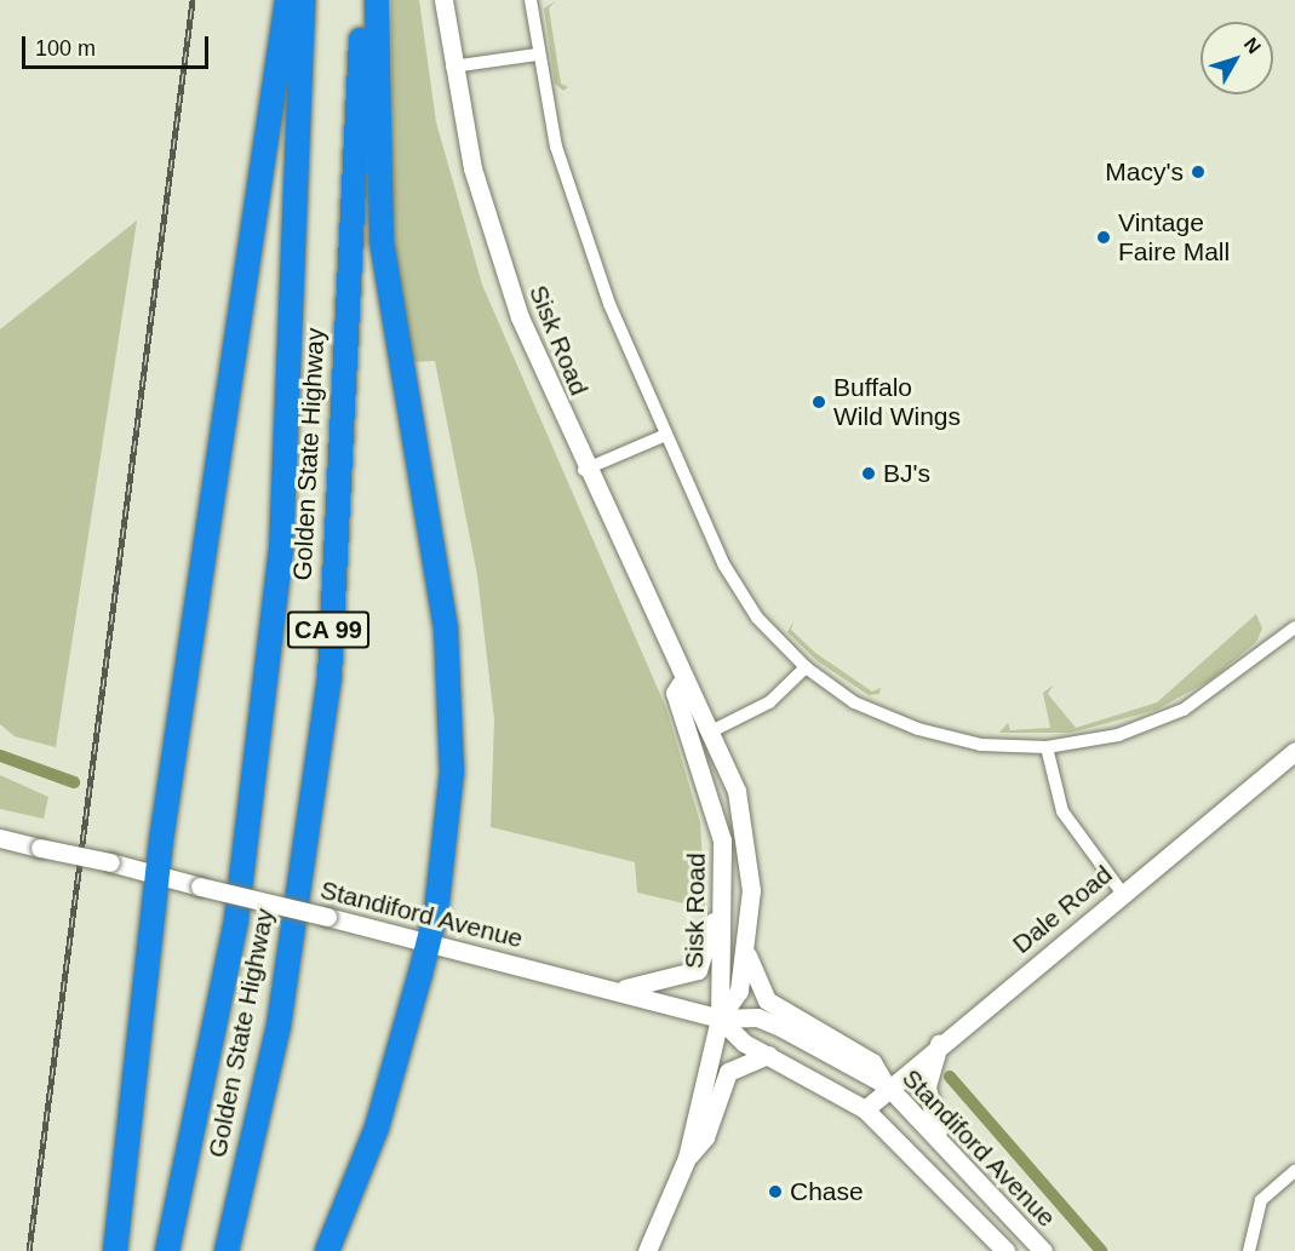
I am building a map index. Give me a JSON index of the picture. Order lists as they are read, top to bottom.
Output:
{
  "streets": {
    "highway": ["Golden State Highway", "CA 99"],
    "main road": ["Sisk Road", "Dale Road", "Standiford Avenue"]
  },
  "crossings": [
    ["Sisk Road", "Standiford Avenue"],
    ["Dale Road", "Standiford Avenue"]
  ],
  "places": [
    "Macy's",
    "Vintage Faire Mall",
    "Buffalo Wild Wings",
    "BJ's",
    "Chase"
  ],
  "scale_bar": "100 m",
  "north": "top right"
}
